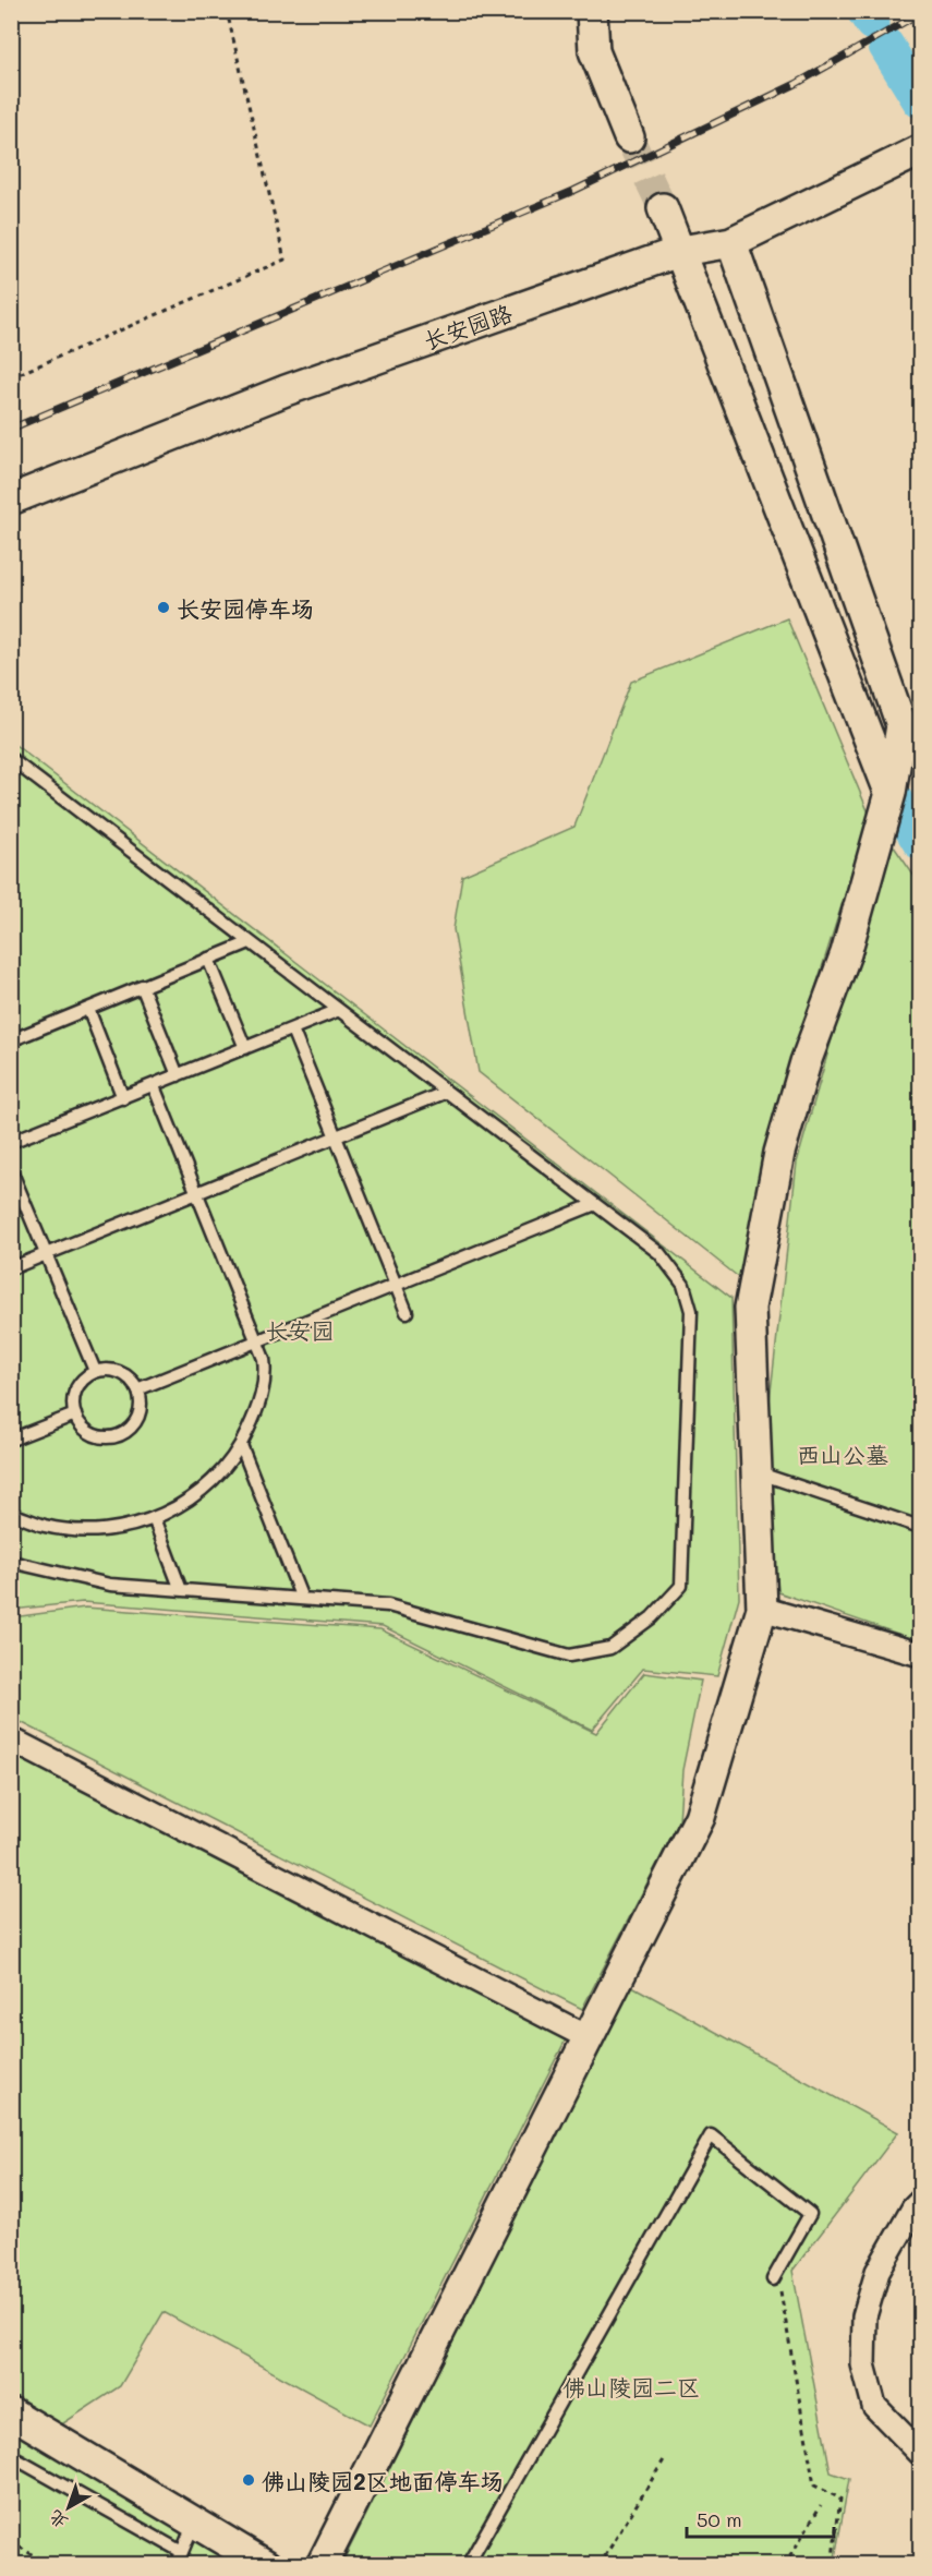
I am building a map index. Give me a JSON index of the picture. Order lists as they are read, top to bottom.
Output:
{
  "streets": {
    "street": ["长安园路"]
  },
  "parks": ["长安园", "西山公墓", "佛山陵园二区"],
  "places": ["长安园停车场", "佛山陵园2区地面停车场"],
  "scale_bar": "50 m",
  "north": "bottom left"
}
